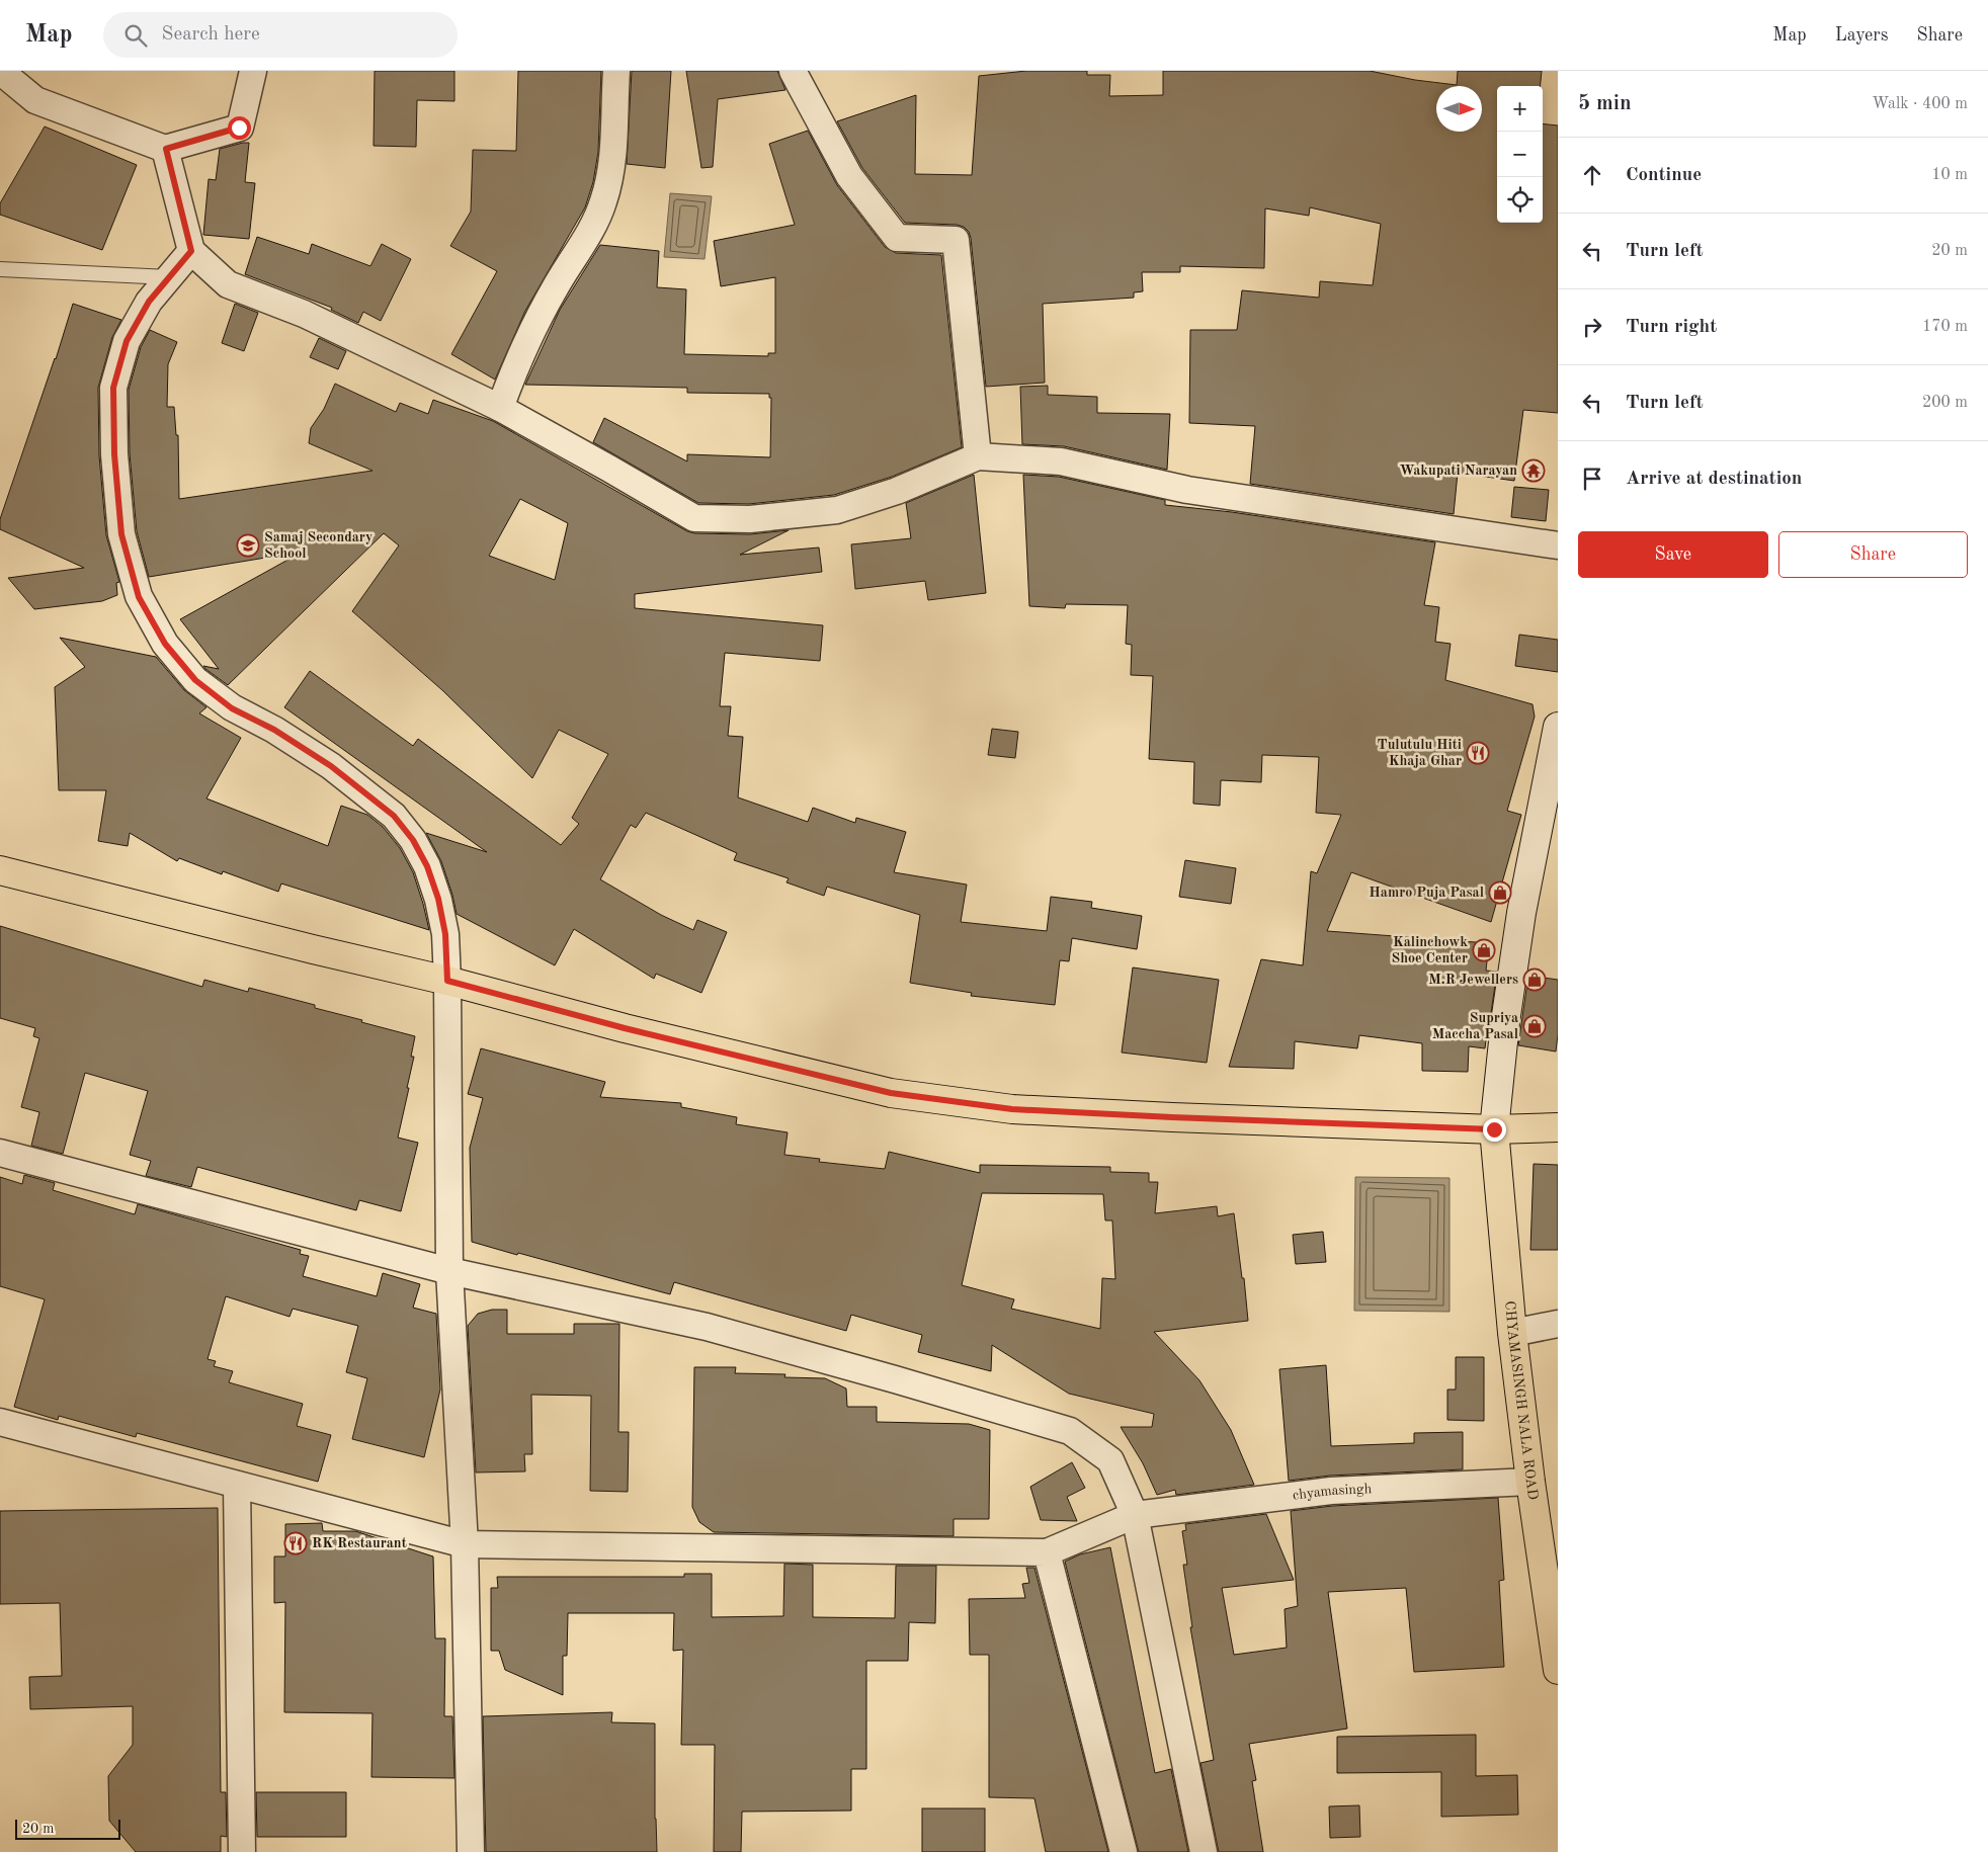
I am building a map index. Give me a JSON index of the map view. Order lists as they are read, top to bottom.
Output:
{
  "streets": {
    "main road": ["CHYAMASINGH NALA ROAD"],
    "street": ["chyamasingh"]
  },
  "crossings": [
    ["CHYAMASINGH NALA ROAD", "chyamasingh"]
  ],
  "places": {
    "temple": ["Wakupati Narayan"],
    "school or university": ["Samaj Secondary School"],
    "restaurant": ["Tulutulu Hiti Khaja Ghar", "RK Restaurant"],
    "shop": [
      "Hamro Puja Pasal",
      "Kalinchowk Shoe Center",
      "M.R Jewellers",
      "Supriya Maccha Pasal"
    ]
  },
  "scale_bar": "20 m",
  "north": "right",
  "page": {
    "header": "Map",
    "search": "Search here",
    "nav": ["Map", "Layers", "Share"],
    "heading": ["5 min", "Walk · 400 m"],
    "map_buttons": ["+", "−"],
    "list": [
      ["Continue", "10 m"],
      ["Turn left", "20 m"],
      ["Turn right", "170 m"],
      ["Turn left", "200 m"],
      "Arrive at destination"
    ],
    "buttons": ["Save", "Share"],
    "scale": "20 m"
  }
}
